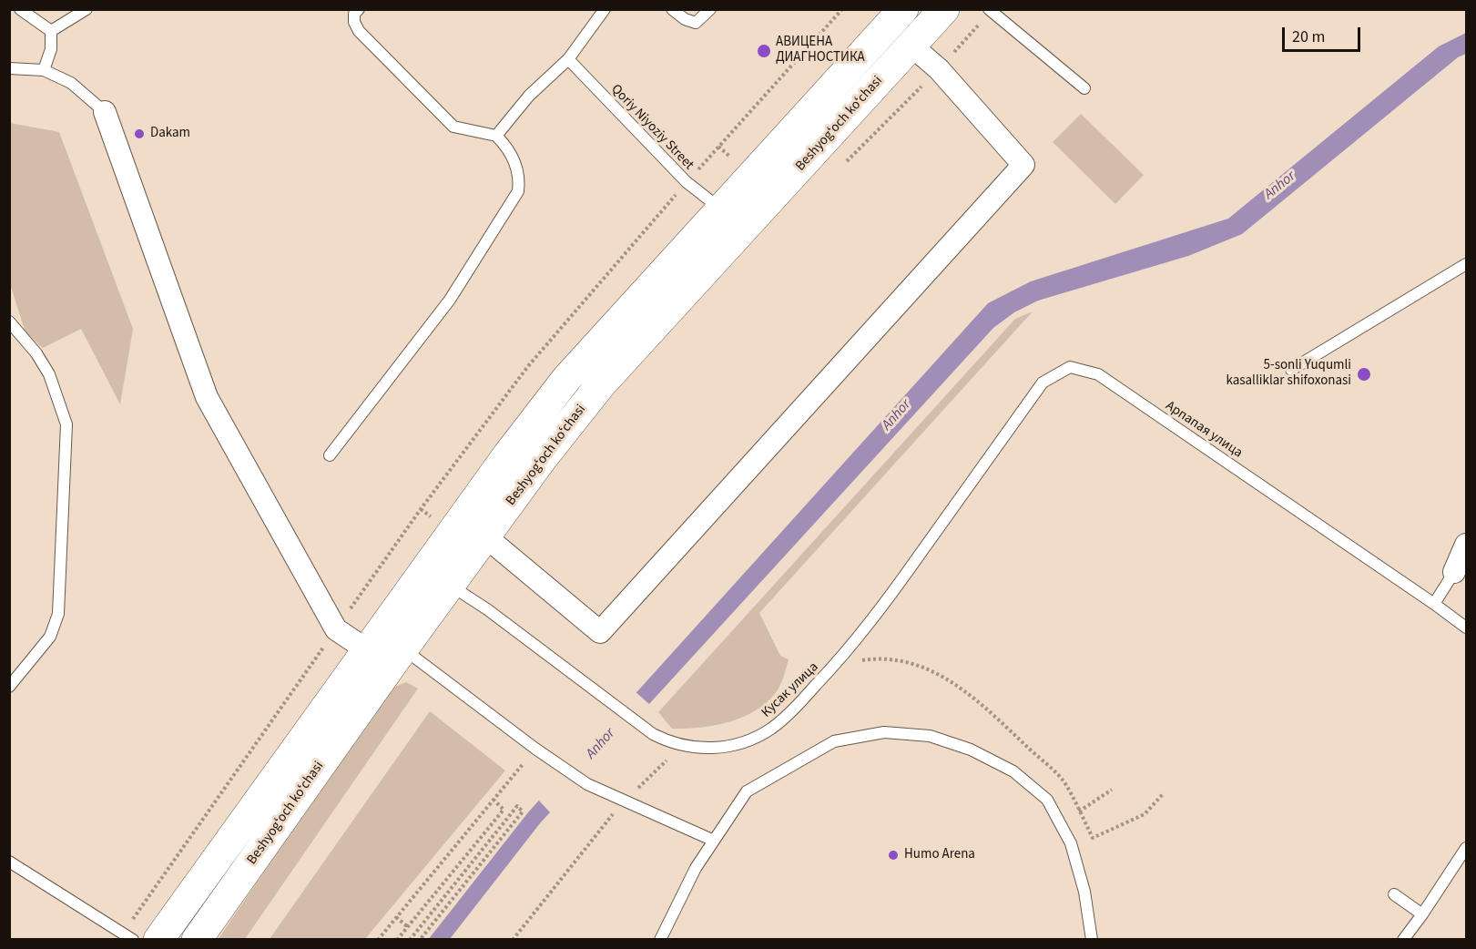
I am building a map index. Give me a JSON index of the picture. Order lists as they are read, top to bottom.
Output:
{
  "streets": {
    "main road": ["Beshyogʻoch koʻchasi"],
    "lane": ["Qoriy Niyoziy Street", "Арпапая улица", "Кусак улица"]
  },
  "crossings": [
    ["Beshyogʻoch koʻchasi", "Qoriy Niyoziy Street"],
    ["Beshyogʻoch koʻchasi", "Кусак улица"],
    ["Арпапая улица", "Кусак улица"]
  ],
  "water": ["Anhor"],
  "places": [
    "АВИЦЕНА ДИАГНОСТИКА",
    "Dakam",
    "5-sonli Yuqumli kasalliklar shifoxonasi",
    "Humo Arena"
  ],
  "scale_bar": "20 m"
}
